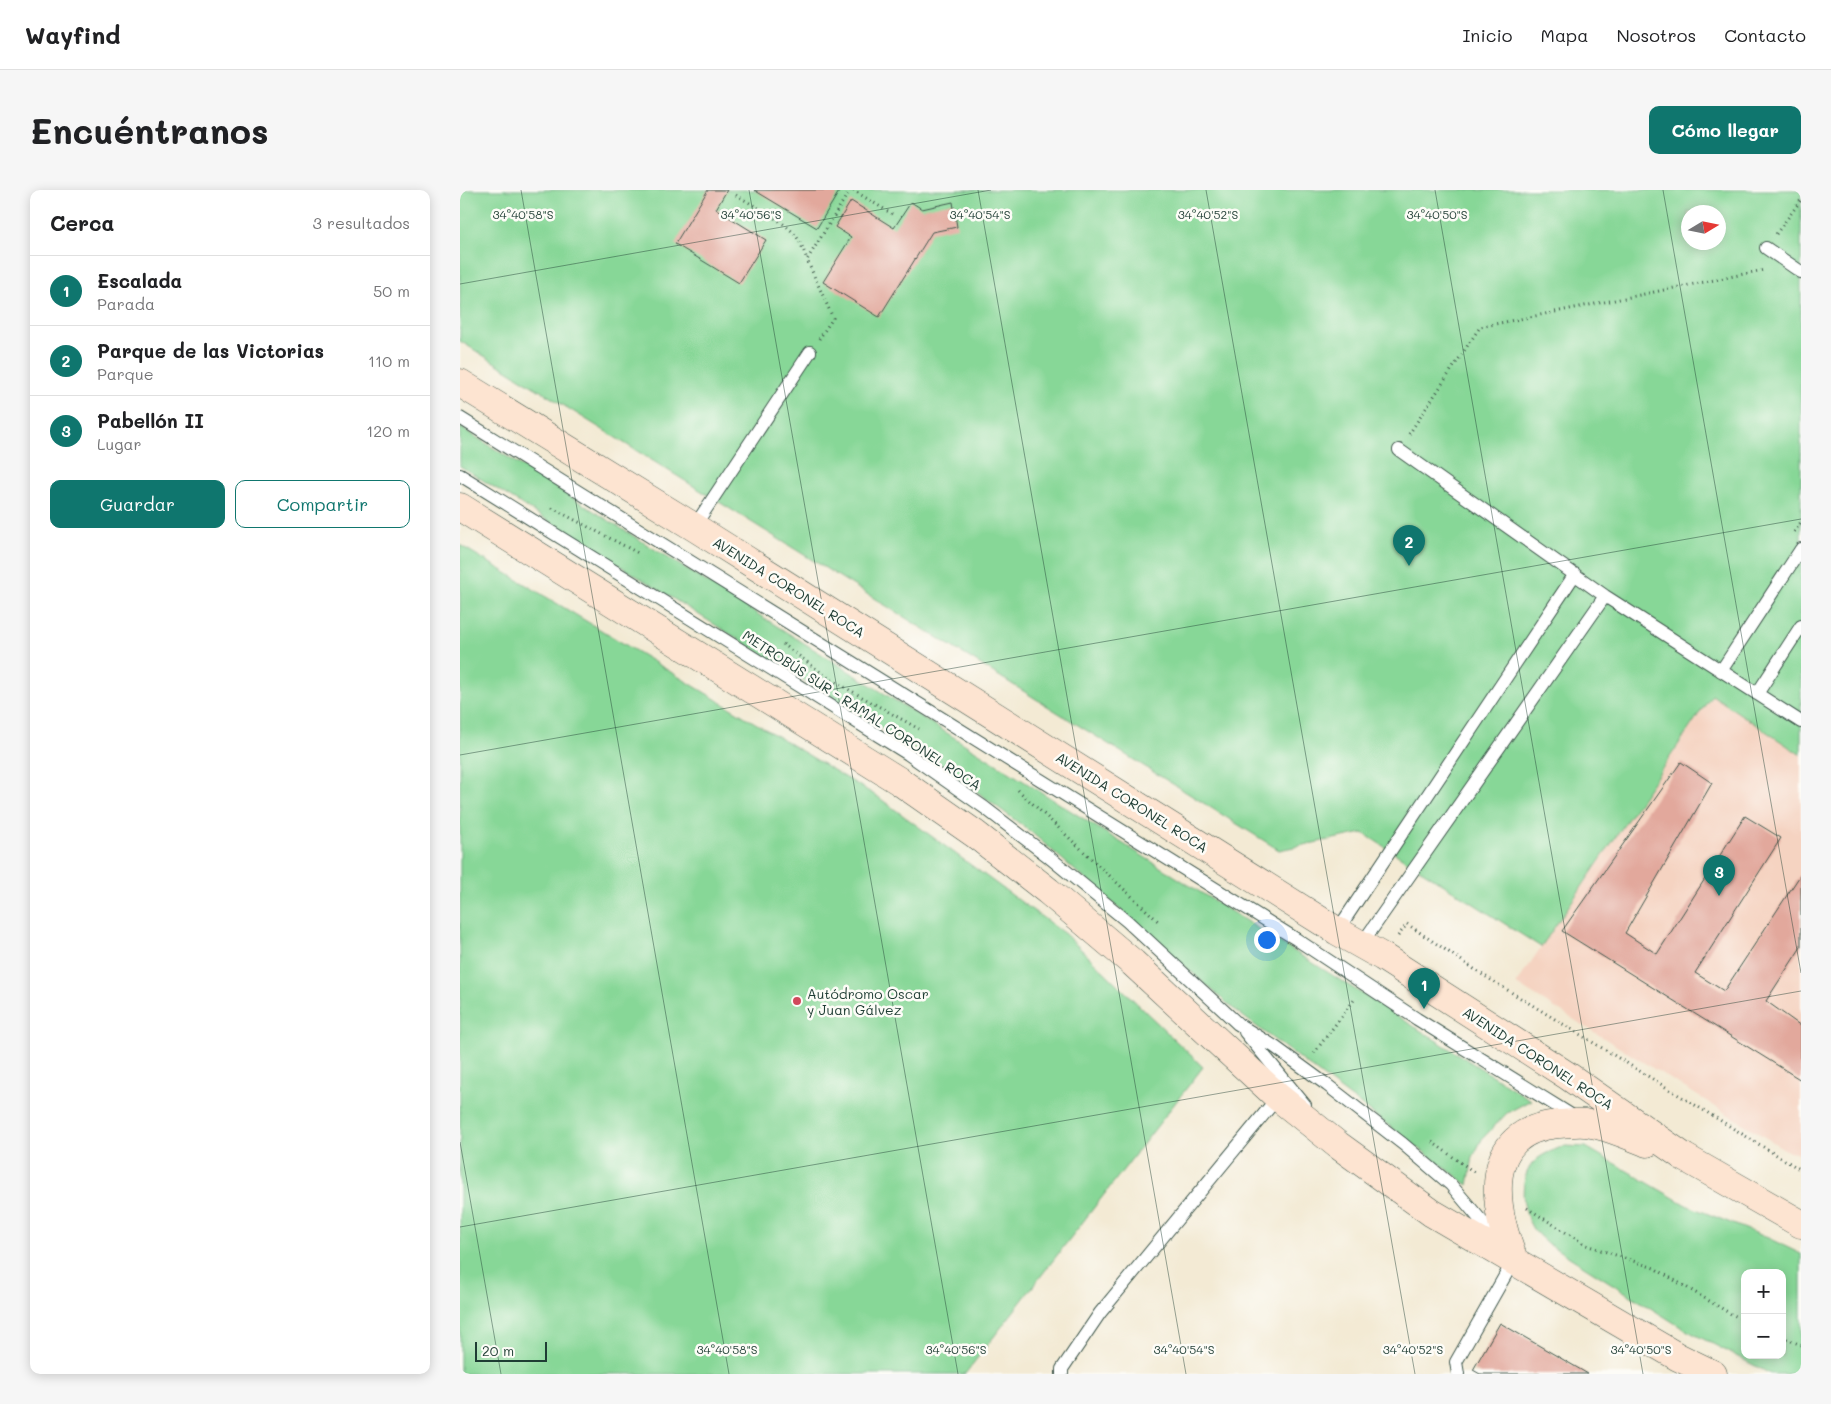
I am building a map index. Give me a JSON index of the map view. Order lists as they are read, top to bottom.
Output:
{
  "streets": {
    "main road": ["AVENIDA CORONEL ROCA"],
    "lane": ["METROBÚS SUR - RAMAL CORONEL ROCA"]
  },
  "places": ["Autódromo Oscar y Juan Gálvez"],
  "scale_bar": "20 m",
  "north": "right",
  "page": {
    "header": "Wayfind",
    "nav": [
      "Inicio",
      "Mapa",
      "Nosotros",
      "Contacto"
    ],
    "buttons": [
      "Cómo llegar",
      ["Guardar", "Compartir"]
    ],
    "title": "Encuéntranos",
    "heading": ["Cerca", "3 resultados"],
    "list": [
      {
        "mark": "1",
        "name": "Escalada",
        "note": "Parada",
        "value": "50 m"
      },
      {
        "mark": "2",
        "name": "Parque de las Victorias",
        "note": "Parque",
        "value": "110 m"
      },
      {
        "mark": "3",
        "name": "Pabellón II",
        "note": "Lugar",
        "value": "120 m"
      }
    ],
    "pins": ["2", "3", "1"],
    "map_buttons": ["+", "−"],
    "scale": "20 m"
  },
  "coordinates": [
    "34°40'58\"S",
    "34°40'56\"S",
    "34°40'54\"S",
    "34°40'52\"S",
    "34°40'50\"S"
  ]
}
